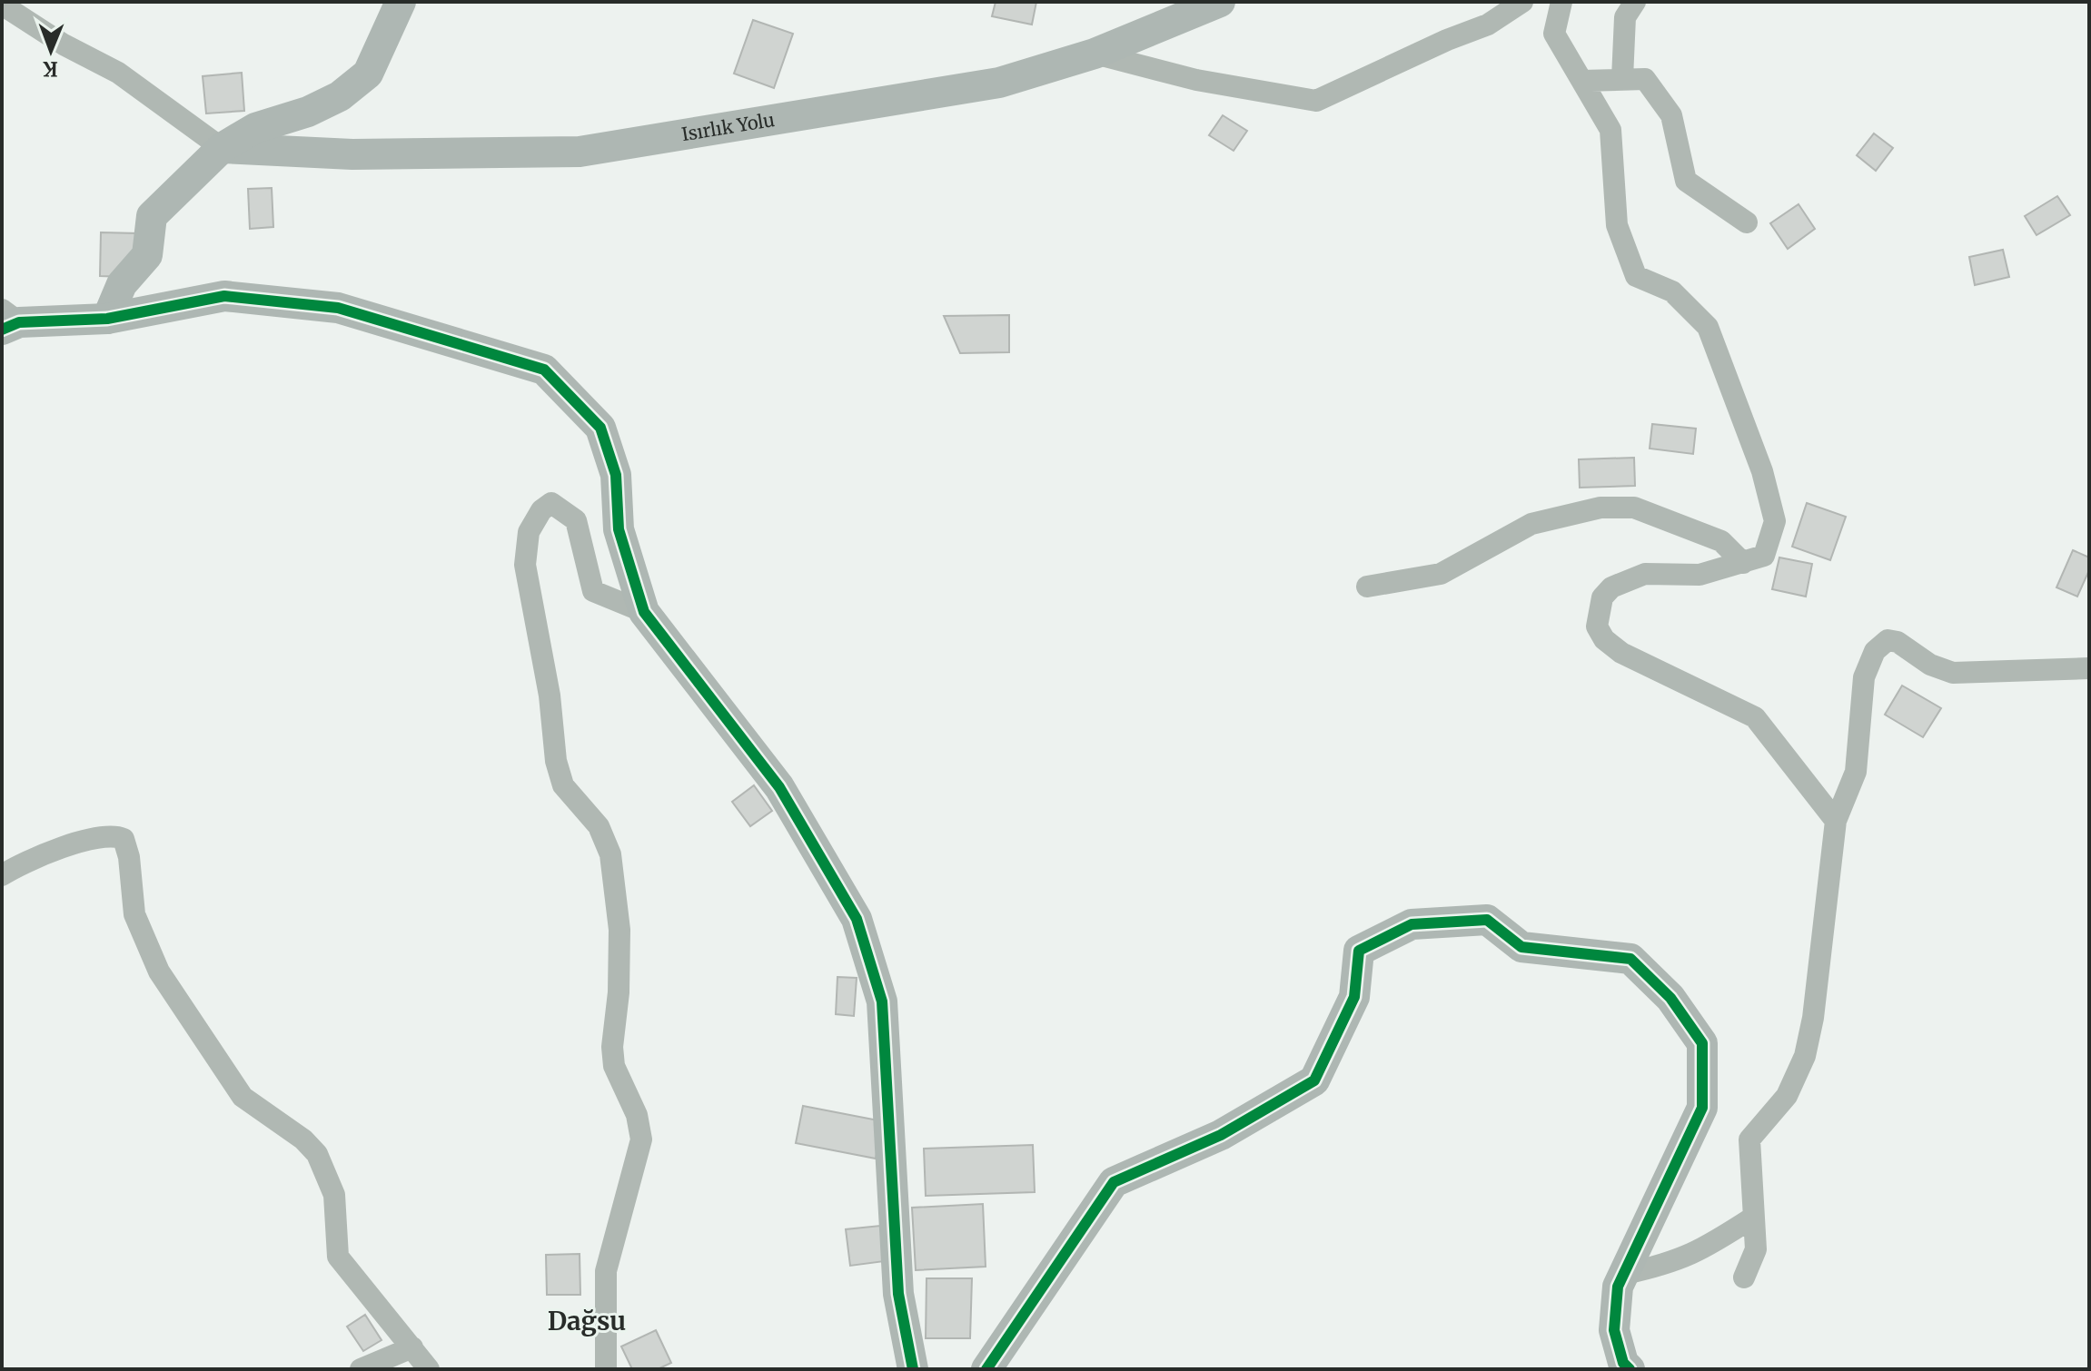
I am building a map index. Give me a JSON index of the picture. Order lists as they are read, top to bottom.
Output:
{
  "streets": {
    "street": ["Isırlık Yolu"]
  },
  "districts": ["Dağsu"],
  "north": "bottom"
}
